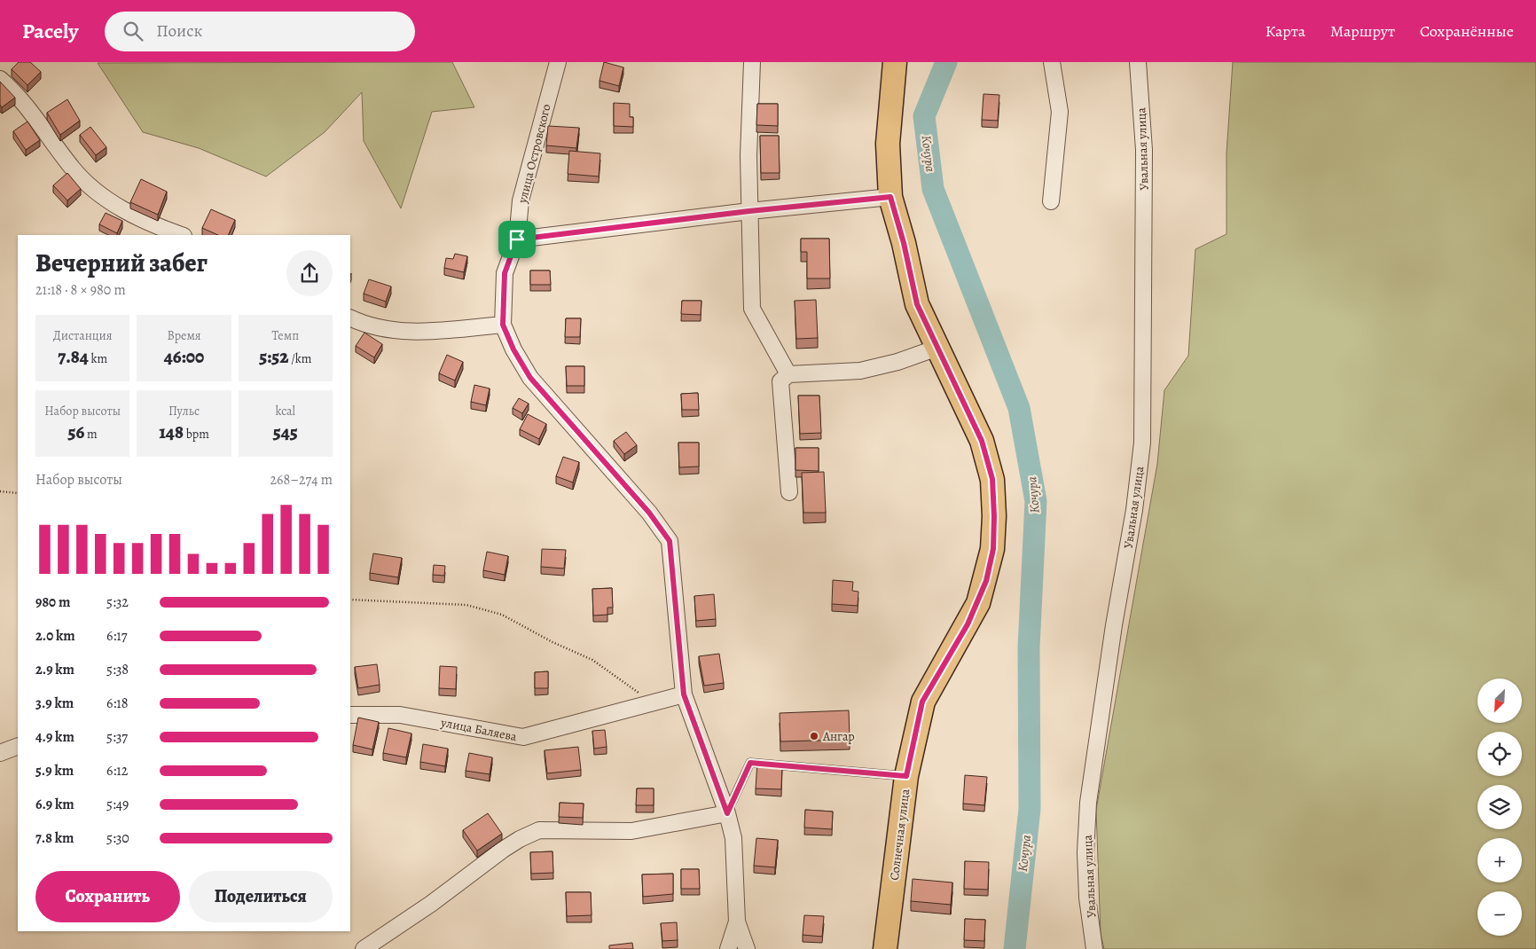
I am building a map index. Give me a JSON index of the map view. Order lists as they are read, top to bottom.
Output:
{
  "streets": {
    "main road": ["Солнечная улица"],
    "street": ["Увальная улица", "улица Островского", "улица Баляева"]
  },
  "crossings": [
    ["улица Островского", "улица Баляева"]
  ],
  "water": ["Кочура"],
  "places": ["Ангар"],
  "north": "bottom left",
  "page": {
    "header": "Pacely",
    "search": "Поиск",
    "nav": ["Карта", "Маршрут", "Сохранённые"],
    "heading": ["Вечерний забег", "21:18 · 8 × 980 m"],
    "stats": [
      ["Дистанция", "7.84 km"],
      ["Время", "46:00"],
      ["Темп", "5:52 /km"],
      ["Набор высоты", "56 m"],
      ["Пульс", "148 bpm"],
      ["kcal", "545"]
    ],
    "chart": ["Набор высоты", "268–274 m"],
    "list": [
      {
        "name": "980 m",
        "note": "5:32"
      },
      {
        "name": "2.0 km",
        "note": "6:17"
      },
      {
        "name": "2.9 km",
        "note": "5:38"
      },
      {
        "name": "3.9 km",
        "note": "6:18"
      },
      {
        "name": "4.9 km",
        "note": "5:37"
      },
      {
        "name": "5.9 km",
        "note": "6:12"
      },
      {
        "name": "6.9 km",
        "note": "5:49"
      },
      {
        "name": "7.8 km",
        "note": "5:30"
      }
    ],
    "map_buttons": ["+", "−"],
    "buttons": ["Сохранить", "Поделиться"]
  }
}
